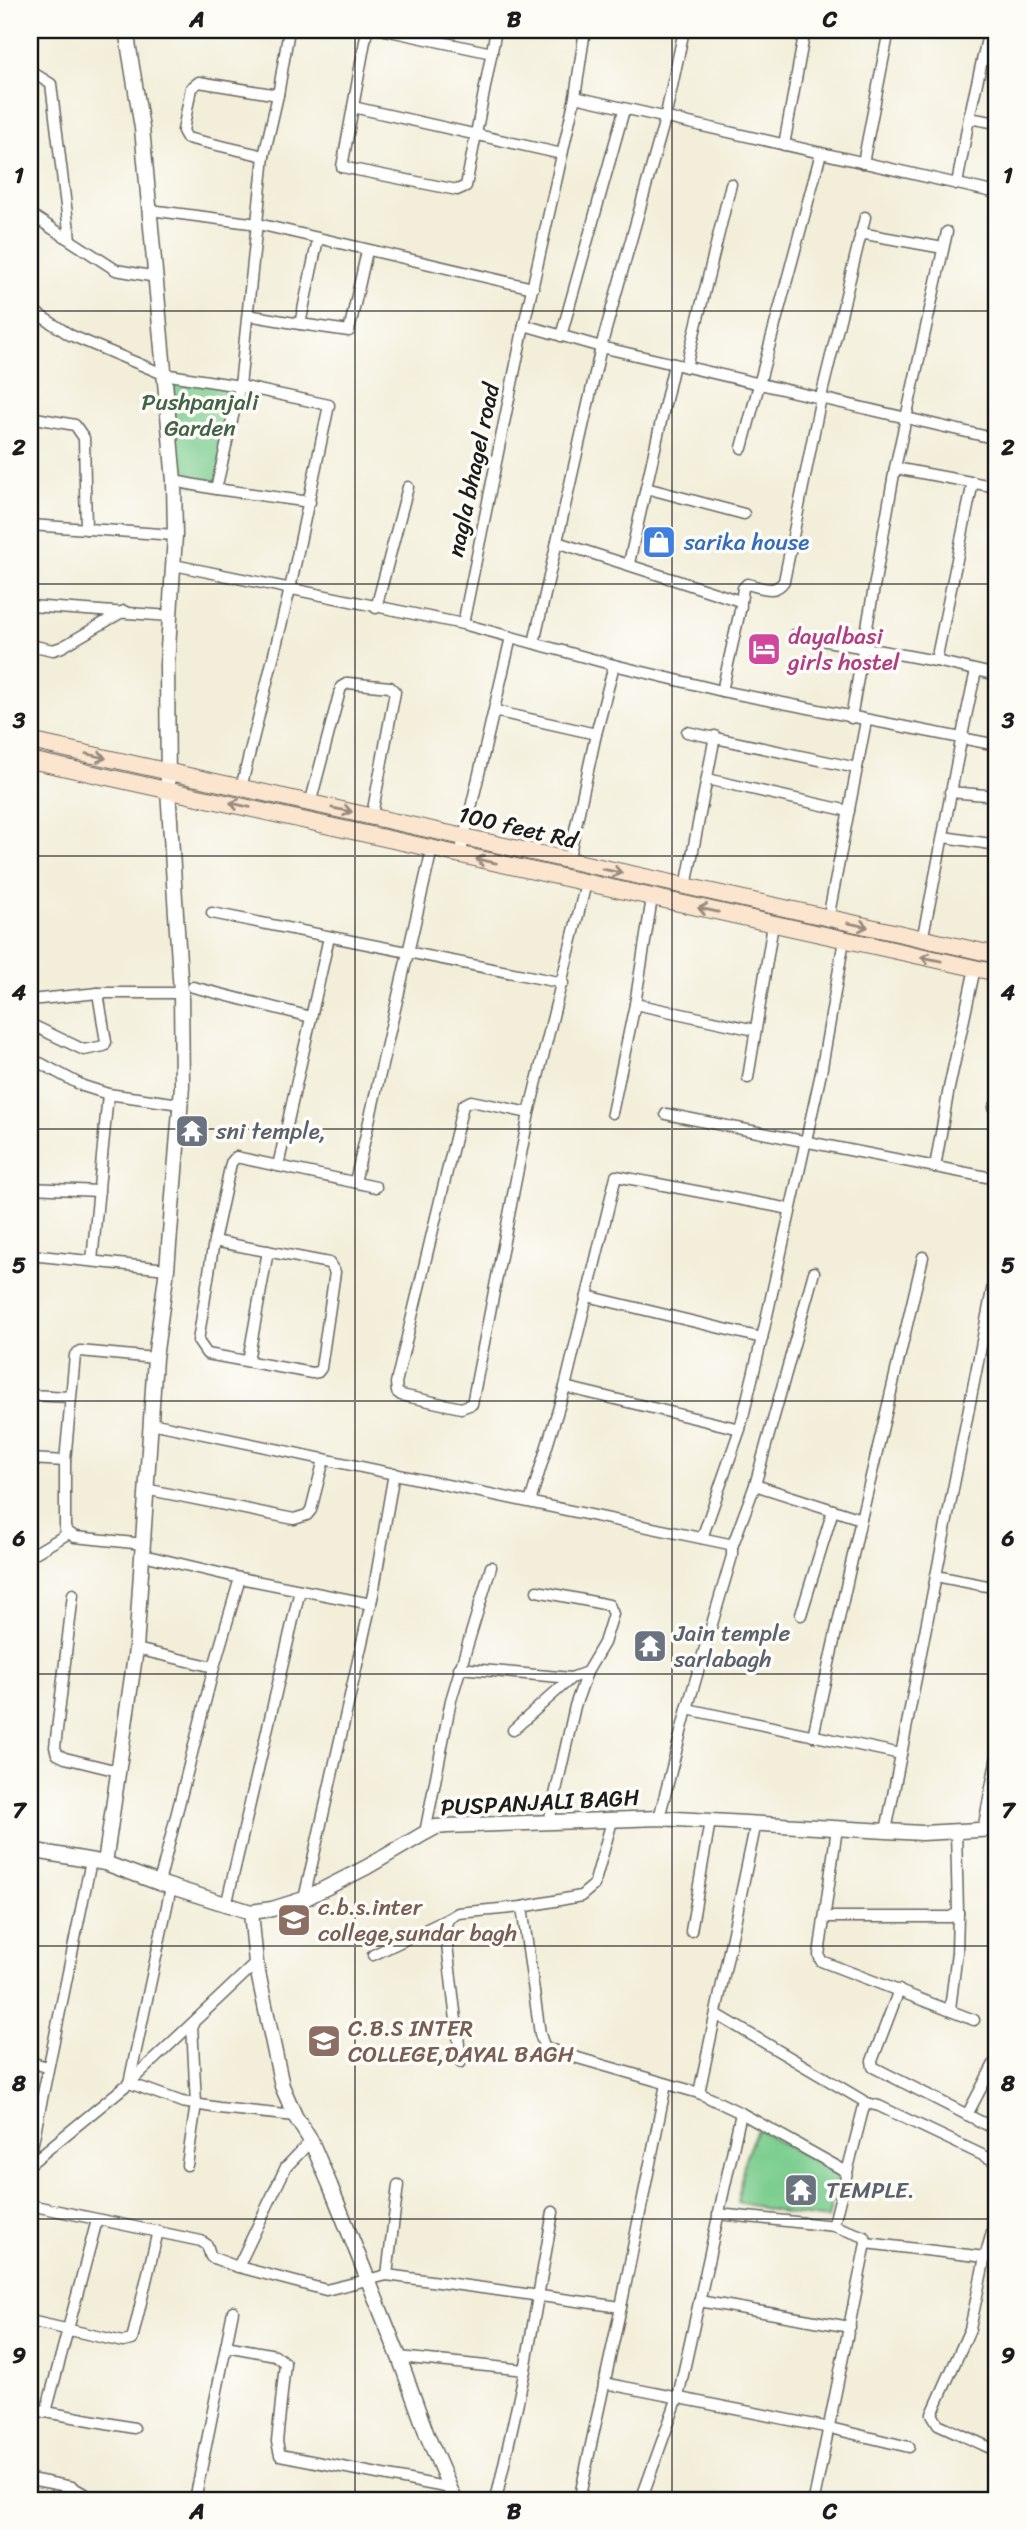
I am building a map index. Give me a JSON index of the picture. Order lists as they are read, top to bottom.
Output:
{
  "streets": {
    "main road": ["100 feet Rd"],
    "street": ["nagla bhagel road", "PUSPANJALI BAGH"]
  },
  "parks": ["Pushpanjali Garden"],
  "places": {
    "shop": ["sarika house"],
    "hotel": ["dayalbasi girls hostel"],
    "temple": ["sni temple,", "Jain temple sarlabagh", "TEMPLE."],
    "school or university": ["c.b.s.inter college,sundar bagh", "C.B.S INTER COLLEGE,DAYAL BAGH"]
  },
  "grid": {
    "columns": ["A", "B", "C"],
    "rows": [
      "1",
      "2",
      "3",
      "4",
      "5",
      "6",
      "7",
      "8",
      "9"
    ]
  }
}
